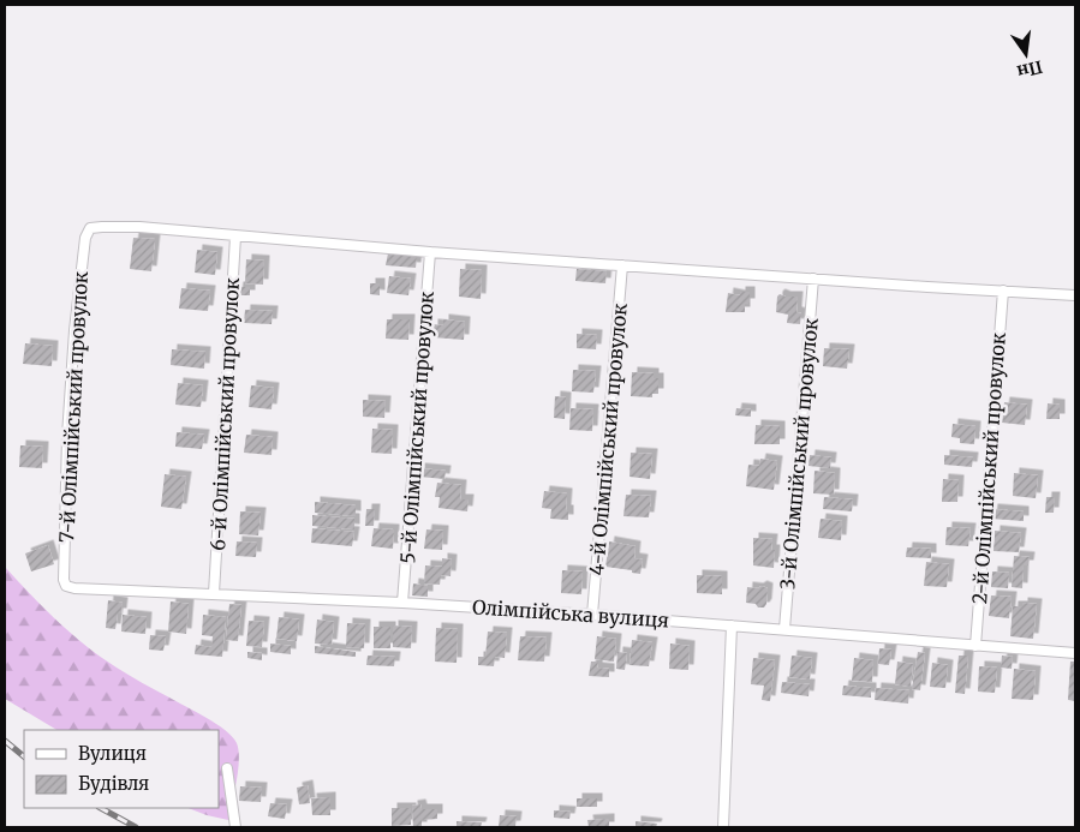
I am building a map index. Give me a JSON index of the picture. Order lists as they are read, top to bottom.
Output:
{
  "streets": {
    "street": [
      "7-й Олімпійський провулок",
      "6-й Олімпійський провулок",
      "5-й Олімпійський провулок",
      "4-й Олімпійський провулок",
      "3-й Олімпійський провулок",
      "2-й Олімпійський провулок",
      "Олімпійська вулиця"
    ]
  },
  "crossings": [
    ["7-й Олімпійський провулок", "6-й Олімпійський провулок"],
    ["7-й Олімпійський провулок", "Олімпійська вулиця"],
    ["6-й Олімпійський провулок", "Олімпійська вулиця"],
    ["5-й Олімпійський провулок", "Олімпійська вулиця"],
    ["4-й Олімпійський провулок", "Олімпійська вулиця"],
    ["3-й Олімпійський провулок", "Олімпійська вулиця"],
    ["2-й Олімпійський провулок", "Олімпійська вулиця"]
  ],
  "legend": ["Вулиця", "Будівля"],
  "north": "bottom"
}
